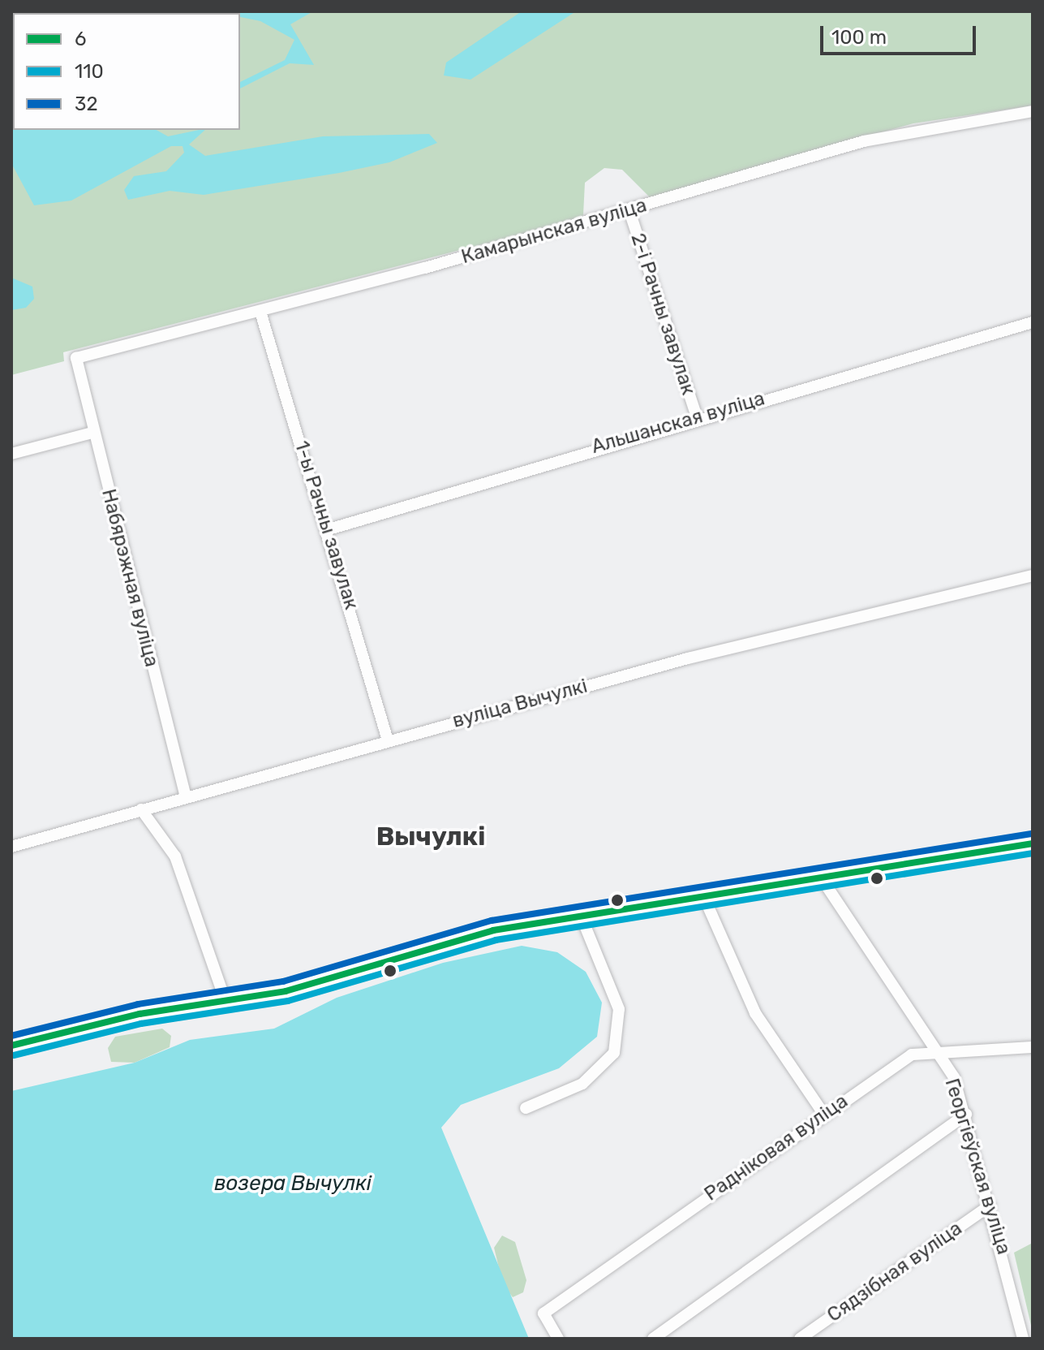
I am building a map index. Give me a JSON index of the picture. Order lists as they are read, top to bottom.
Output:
{
  "streets": {
    "street": [
      "Камарынская вуліца",
      "2-і Рачны завулак",
      "Альшанская вуліца",
      "1-ы Рачны завулак",
      "Набярэжная вуліца",
      "вуліца Вычулкі",
      "Радніковая вуліца",
      "Георгіеўская вуліца",
      "Сядзібная вуліца"
    ]
  },
  "crossings": [
    ["Камарынская вуліца", "2-і Рачны завулак"],
    ["Камарынская вуліца", "1-ы Рачны завулак"],
    ["Камарынская вуліца", "Набярэжная вуліца"],
    ["2-і Рачны завулак", "Альшанская вуліца"],
    ["Альшанская вуліца", "1-ы Рачны завулак"],
    ["1-ы Рачны завулак", "вуліца Вычулкі"],
    ["Набярэжная вуліца", "вуліца Вычулкі"],
    ["Радніковая вуліца", "Георгіеўская вуліца"],
    ["Георгіеўская вуліца", "Сядзібная вуліца"]
  ],
  "districts": ["Вычулкі"],
  "water": ["возера Вычулкі"],
  "lines": ["transit line 32", "transit line 6", "transit line 110"],
  "legend": ["6", "110", "32"],
  "scale_bar": "100 m"
}
